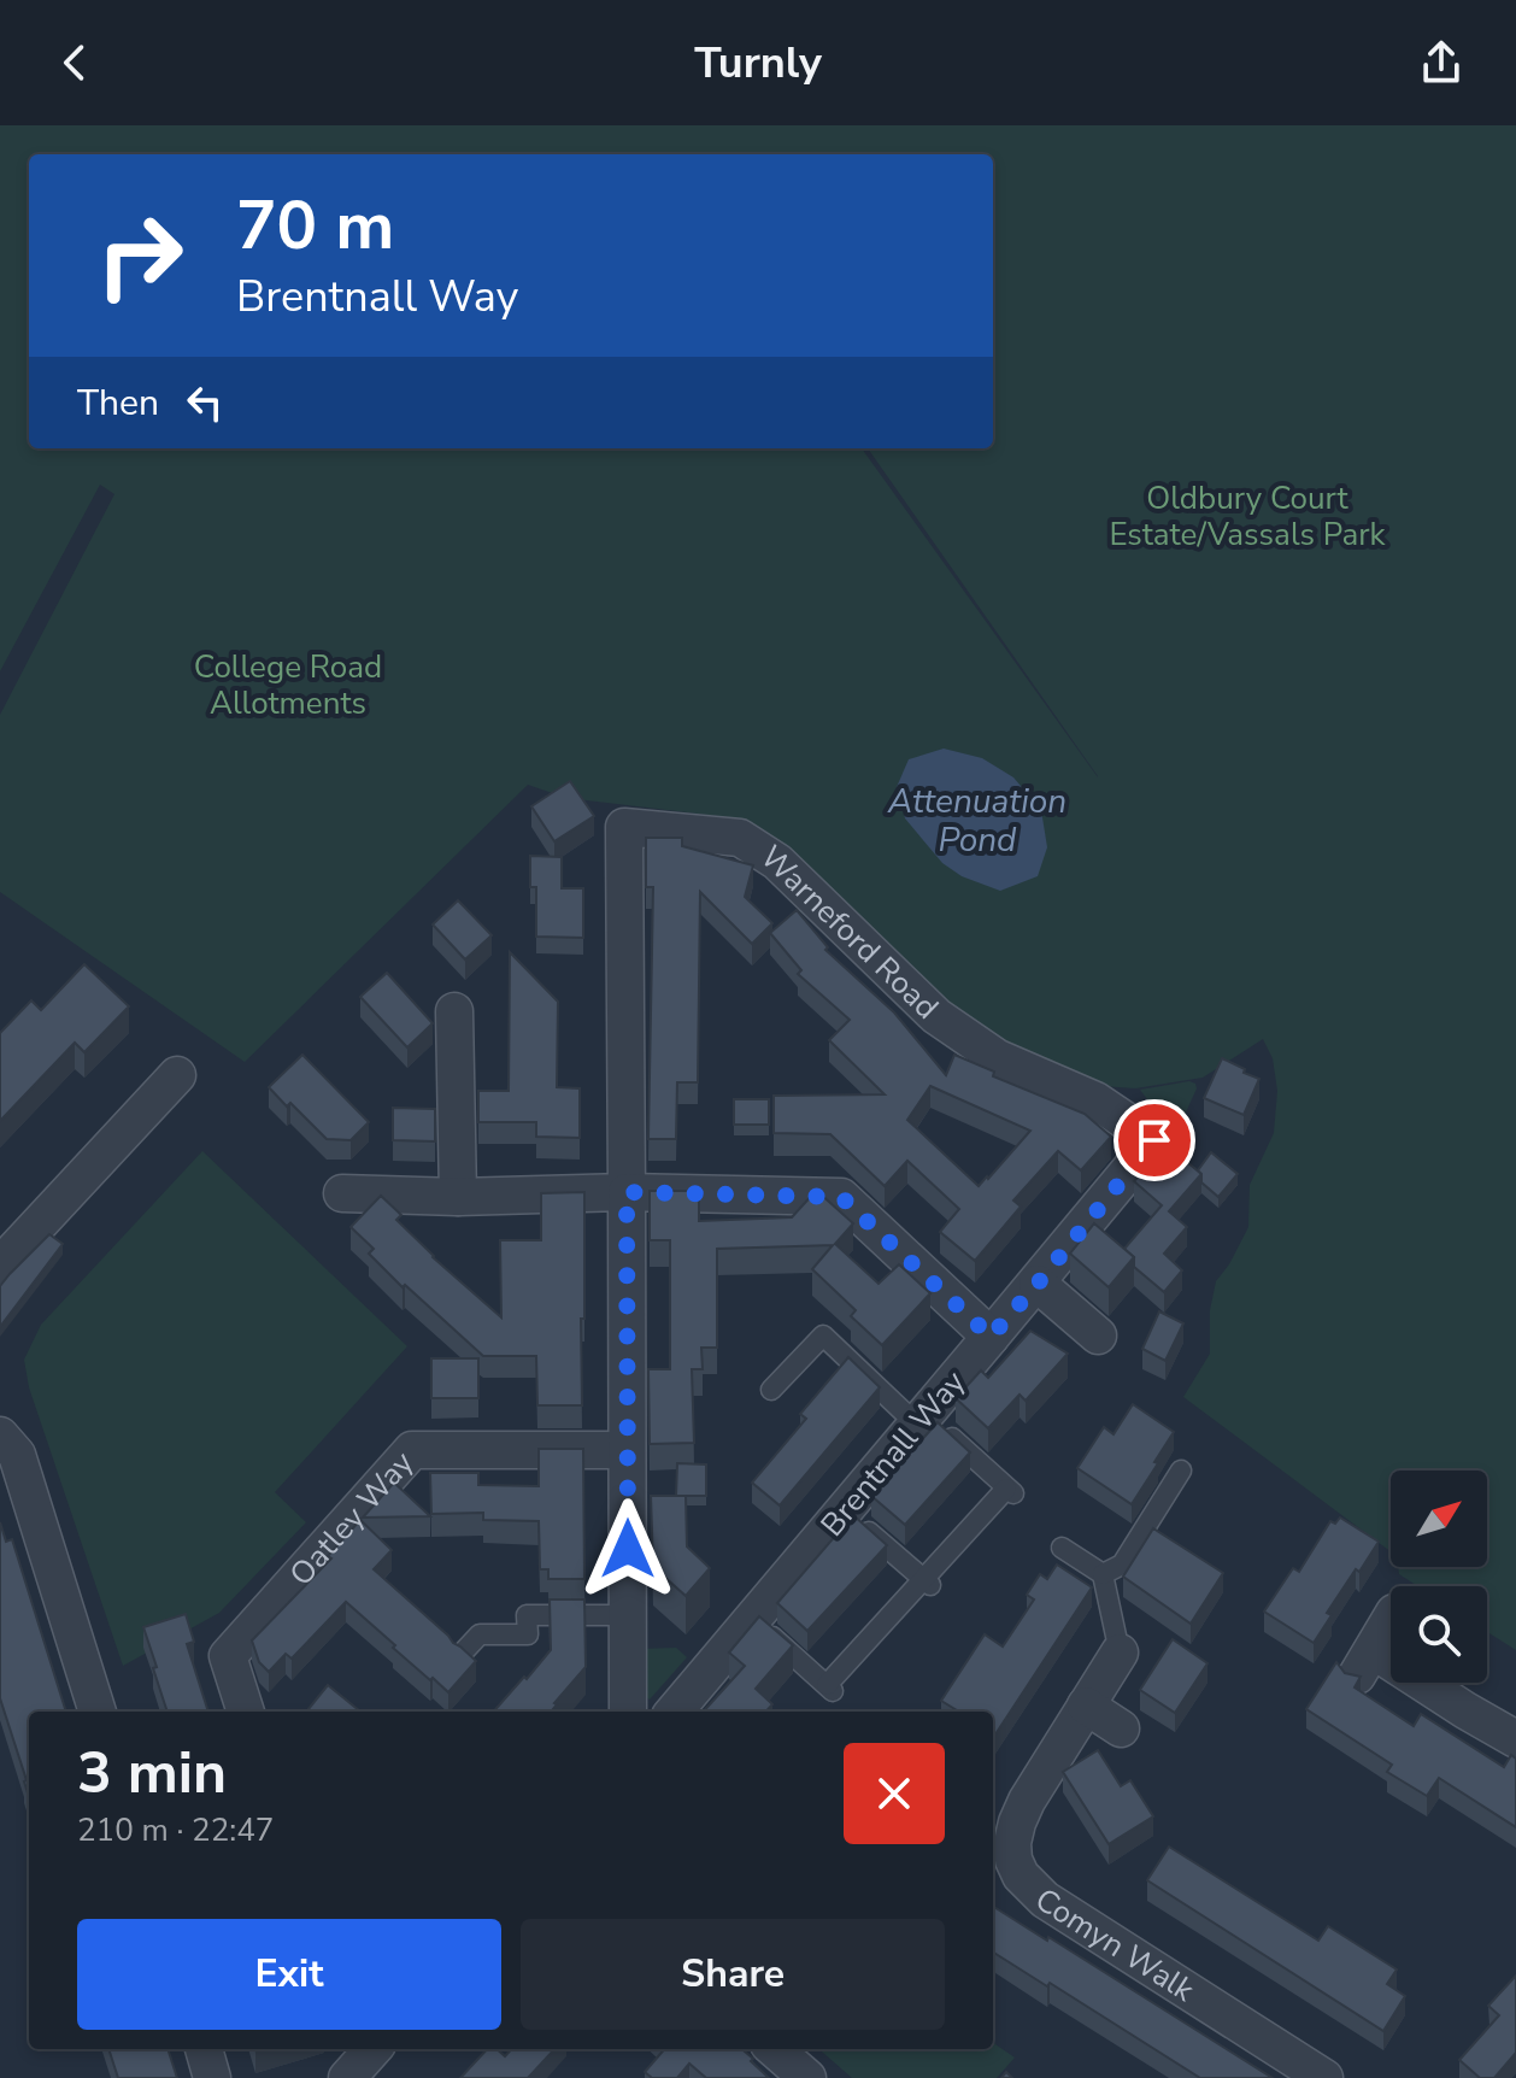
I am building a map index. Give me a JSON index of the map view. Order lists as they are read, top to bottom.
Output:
{
  "streets": {
    "street": [
      "Warneford Road",
      "Brentnall Way",
      "Oatley Way",
      "Comyn Walk"
    ]
  },
  "crossings": [
    ["Warneford Road", "Brentnall Way"]
  ],
  "water": ["Attenuation Pond"],
  "parks": ["Oldbury Court Estate/Vassals Park", "College Road Allotments"],
  "north": "top right",
  "page": {
    "header": "Turnly",
    "turn": ["70 m", "Brentnall Way"],
    "then": "Then",
    "heading": ["3 min", "210 m · 22:47"],
    "buttons": ["Exit", "Share"]
  }
}
